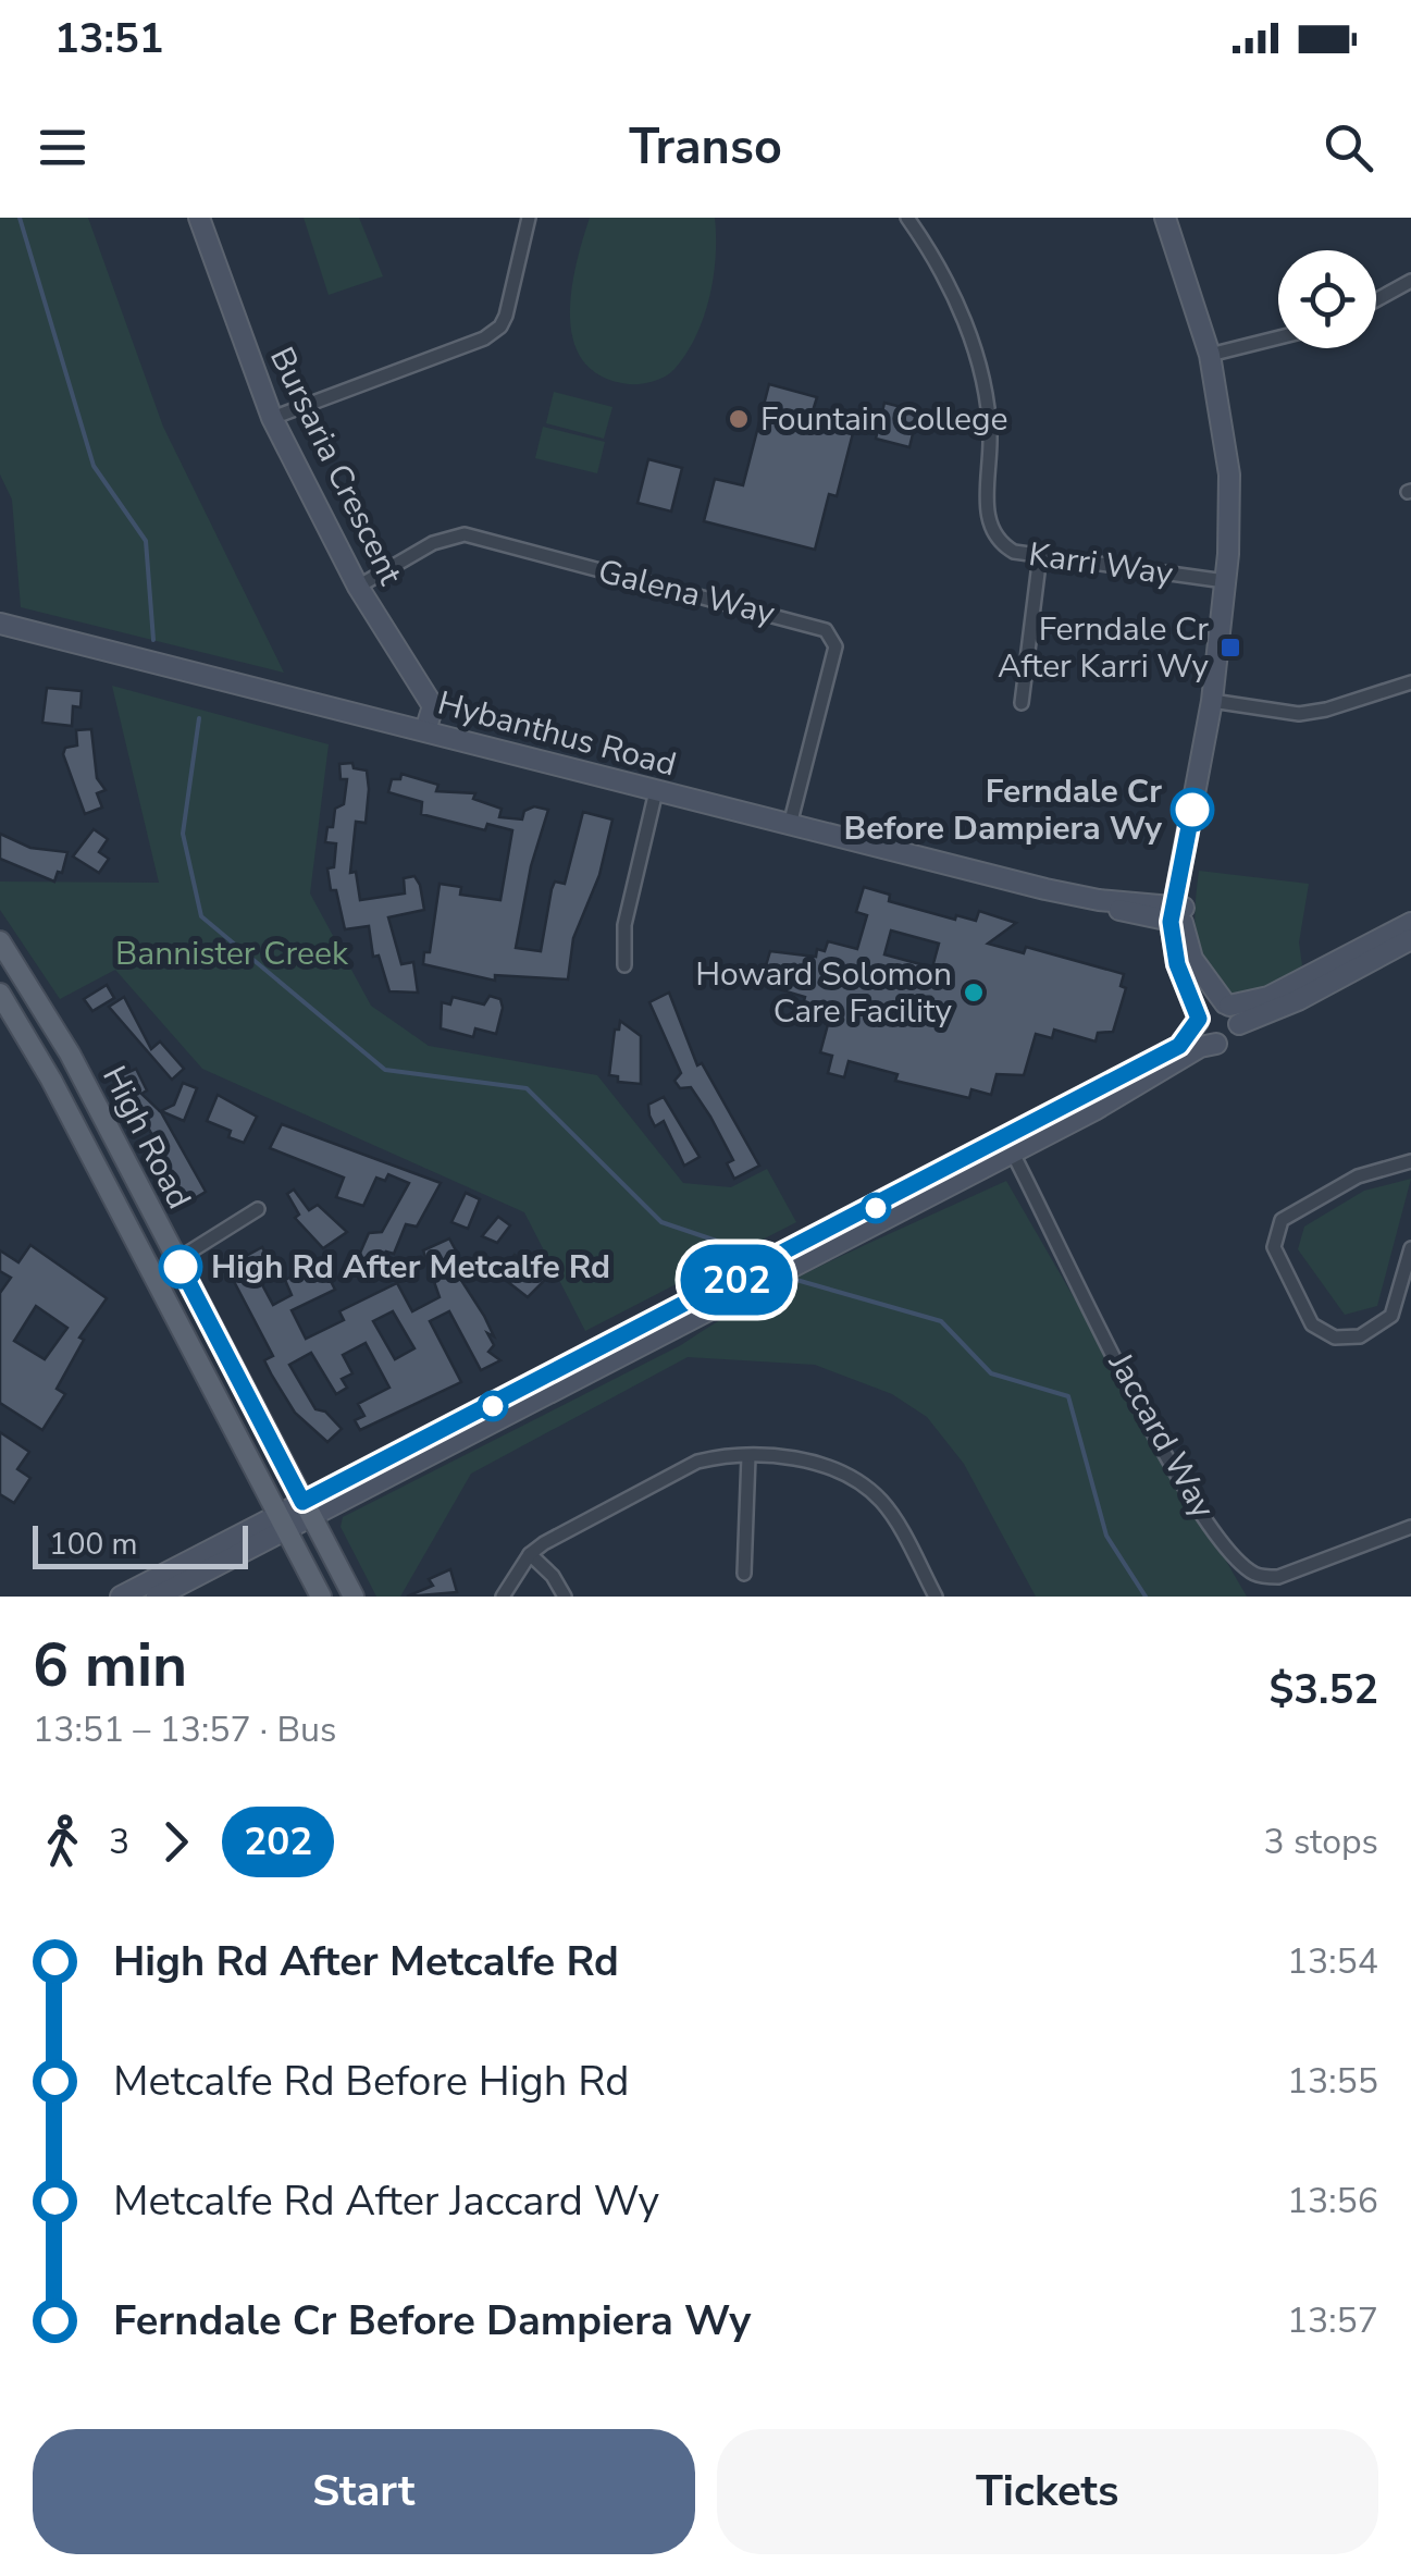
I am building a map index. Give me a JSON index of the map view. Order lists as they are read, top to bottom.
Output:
{
  "streets": {
    "main road": ["High Road"],
    "street": [
      "Bursaria Crescent",
      "Karri Way",
      "Galena Way",
      "Hybanthus Road",
      "Jaccard Way"
    ]
  },
  "crossings": [
    ["Bursaria Crescent", "Galena Way"],
    ["Bursaria Crescent", "Hybanthus Road"],
    ["Galena Way", "Hybanthus Road"]
  ],
  "parks": ["Bannister Creek"],
  "places": {
    "other": [
      "Fountain College",
      "Ferndale Cr Before Dampiera Wy",
      "Howard Solomon Care Facility",
      "High Rd After Metcalfe Rd"
    ],
    "transit": ["Ferndale Cr After Karri Wy"]
  },
  "lines": ["bus line 202"],
  "scale_bar": "100 m",
  "page": {
    "status": "13:51",
    "header": "Transo",
    "on_map": "202",
    "scale": "100 m",
    "heading": ["6 min", "13:51 – 13:57 · Bus", "$3.52"],
    "legs": ["3", "202", "3 stops"],
    "list": [
      {
        "name": "High Rd After Metcalfe Rd",
        "value": "13:54"
      },
      {
        "name": "Metcalfe Rd Before High Rd",
        "value": "13:55"
      },
      {
        "name": "Metcalfe Rd After Jaccard Wy",
        "value": "13:56"
      },
      {
        "name": "Ferndale Cr Before Dampiera Wy",
        "value": "13:57"
      }
    ],
    "buttons": ["Start", "Tickets"]
  }
}
